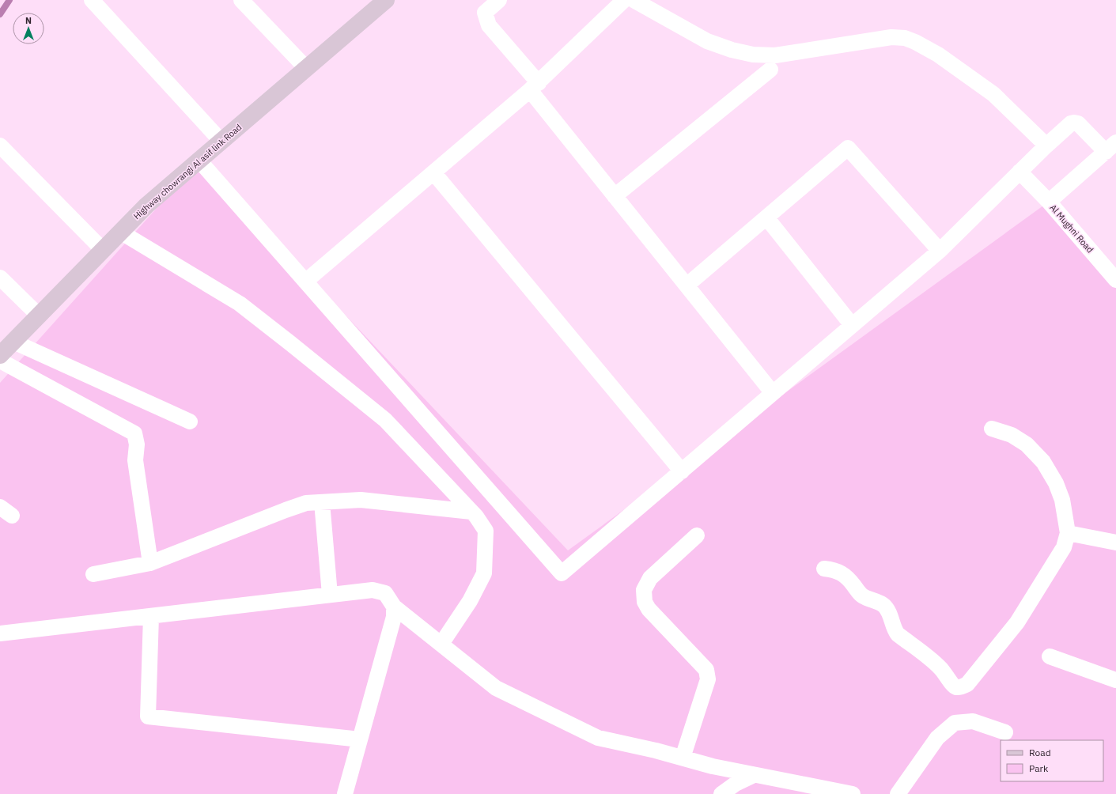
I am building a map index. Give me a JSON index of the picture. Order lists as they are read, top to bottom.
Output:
{
  "streets": {
    "street": ["Highway chowrangi Al asif link Road", "Al Mughni Road"]
  },
  "legend": ["Road", "Park"],
  "north": "top"
}
